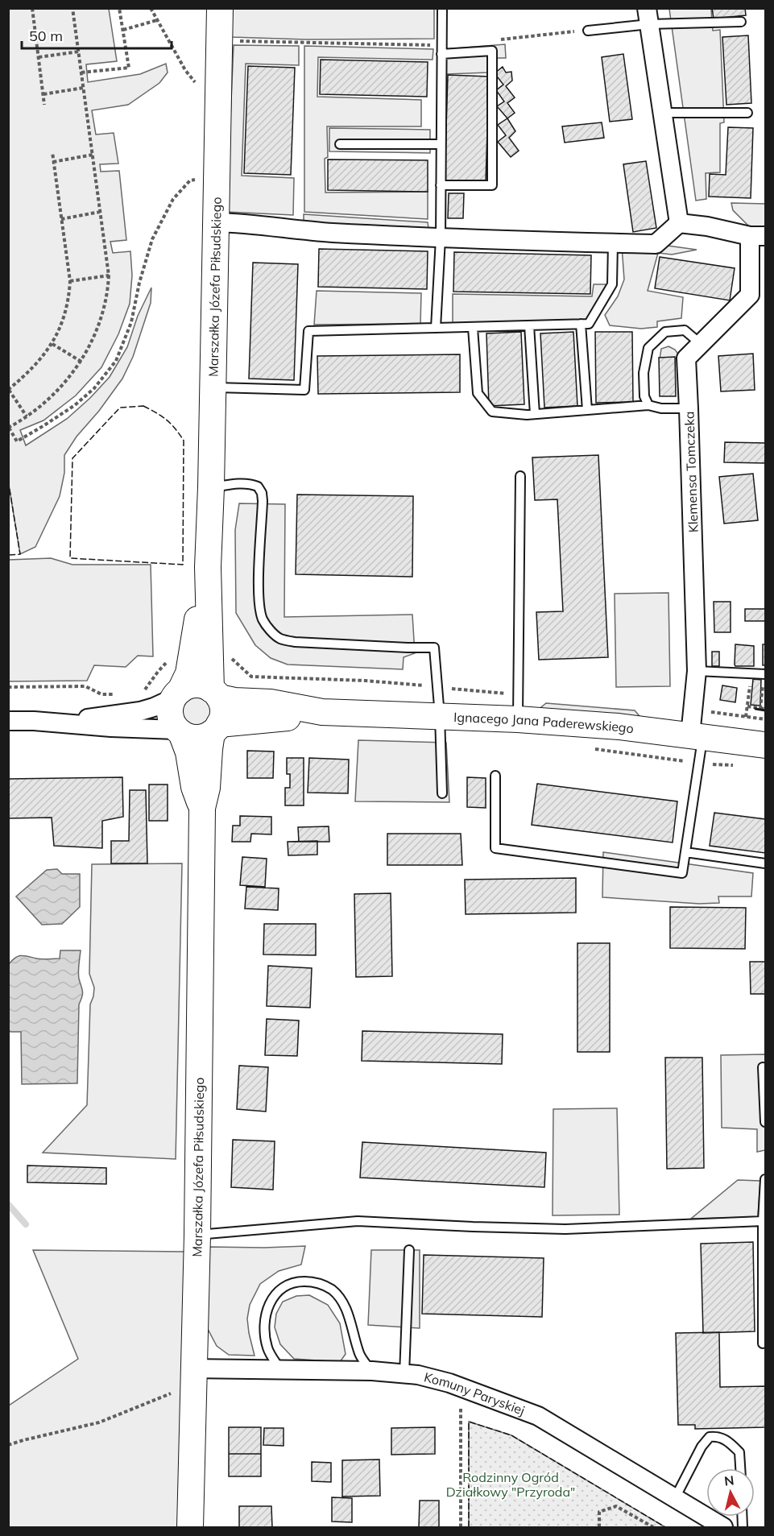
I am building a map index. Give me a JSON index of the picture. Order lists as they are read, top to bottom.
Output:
{
  "streets": {
    "street": [
      "Marszałka Józefa Piłsudskiego",
      "Klemensa Tomczeka",
      "Ignacego Jana Paderewskiego",
      "Komuny Paryskiej"
    ]
  },
  "crossings": [
    ["Marszałka Józefa Piłsudskiego", "Komuny Paryskiej"],
    ["Klemensa Tomczeka", "Ignacego Jana Paderewskiego"]
  ],
  "parks": ["Rodzinny Ogród Działkowy \"Przyroda\""],
  "scale_bar": "50 m",
  "north": "top"
}
